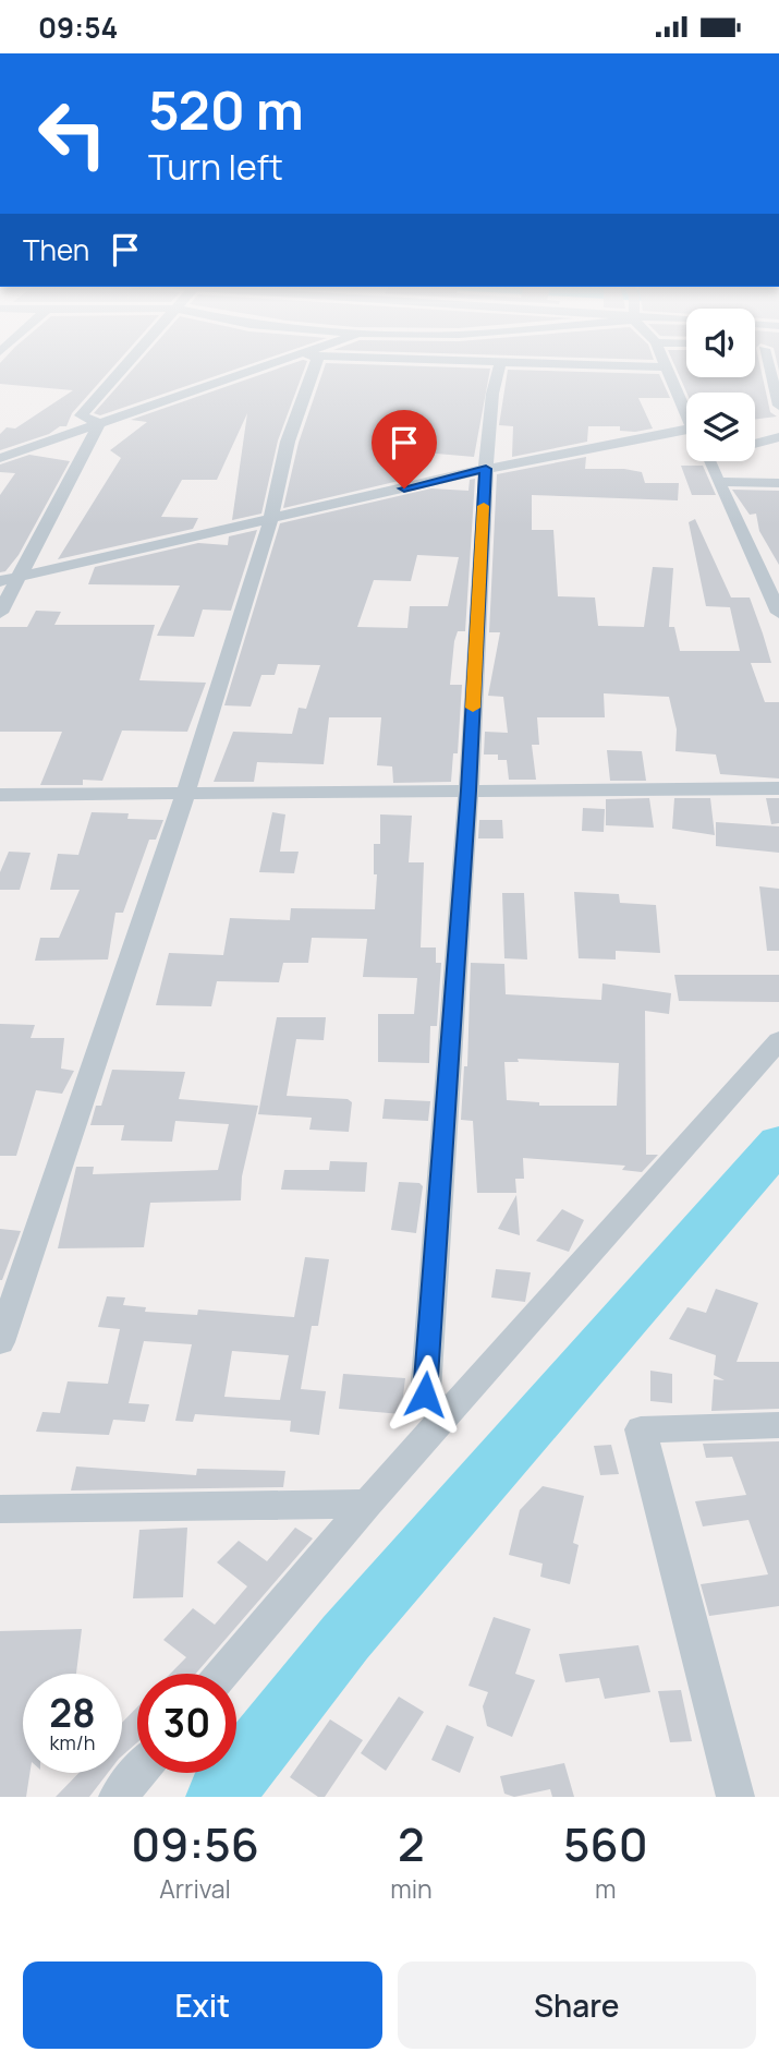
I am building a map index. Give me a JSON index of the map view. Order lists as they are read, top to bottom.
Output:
{
  "page": {
    "status": "09:54",
    "turn": ["520 m", "Turn left"],
    "then": "Then",
    "speed": "28 km/h",
    "limit": "30",
    "eta": [
      "09:56",
      "Arrival",
      "2",
      "min",
      "560",
      "m"
    ],
    "buttons": ["Exit", "Share"]
  }
}
